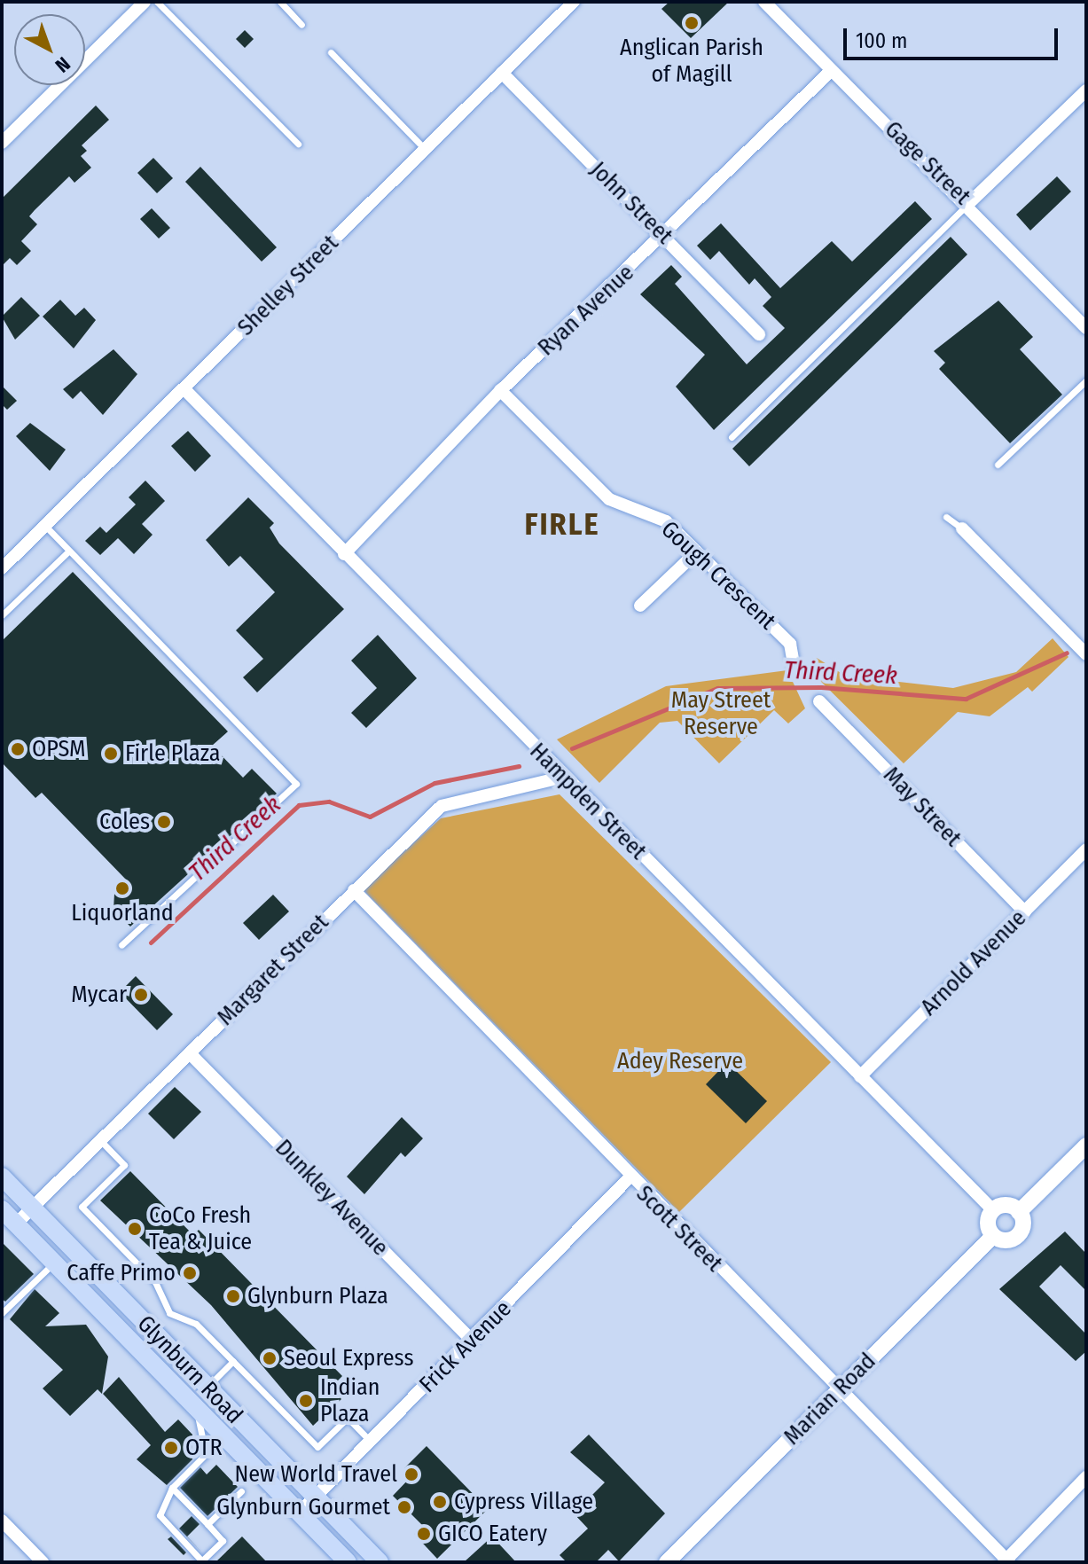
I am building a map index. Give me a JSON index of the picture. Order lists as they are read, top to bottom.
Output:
{
  "streets": {
    "main road": ["Glynburn Road"],
    "street": [
      "Gage Street",
      "John Street",
      "Shelley Street",
      "Ryan Avenue",
      "Gough Crescent",
      "Hampden Street",
      "May Street",
      "Arnold Avenue",
      "Margaret Street",
      "Dunkley Avenue",
      "Scott Street",
      "Frick Avenue",
      "Marian Road"
    ]
  },
  "crossings": [
    ["Gage Street", "Ryan Avenue"],
    ["John Street", "Shelley Street"],
    ["John Street", "Ryan Avenue"],
    ["Shelley Street", "Hampden Street"],
    ["Ryan Avenue", "Gough Crescent"],
    ["Ryan Avenue", "Hampden Street"],
    ["Hampden Street", "Arnold Avenue"],
    ["Hampden Street", "Margaret Street"],
    ["Hampden Street", "Marian Road"],
    ["May Street", "Arnold Avenue"],
    ["Margaret Street", "Dunkley Avenue"],
    ["Margaret Street", "Scott Street"],
    ["Margaret Street", "Glynburn Road"],
    ["Dunkley Avenue", "Frick Avenue"],
    ["Scott Street", "Frick Avenue"],
    ["Scott Street", "Marian Road"],
    ["Frick Avenue", "Glynburn Road"]
  ],
  "districts": ["FIRLE"],
  "water": ["Third Creek"],
  "parks": ["May Street Reserve", "Adey Reserve"],
  "places": [
    "Anglican Parish of Magill",
    "OPSM",
    "Firle Plaza",
    "Coles",
    "Liquorland",
    "Mycar",
    "CoCo Fresh Tea & Juice",
    "Caffe Primo",
    "Glynburn Plaza",
    "Seoul Express",
    "Indian Plaza",
    "OTR",
    "New World Travel",
    "Cypress Village",
    "Glynburn Gourmet",
    "GICO Eatery"
  ],
  "scale_bar": "100 m",
  "north": "bottom right"
}
